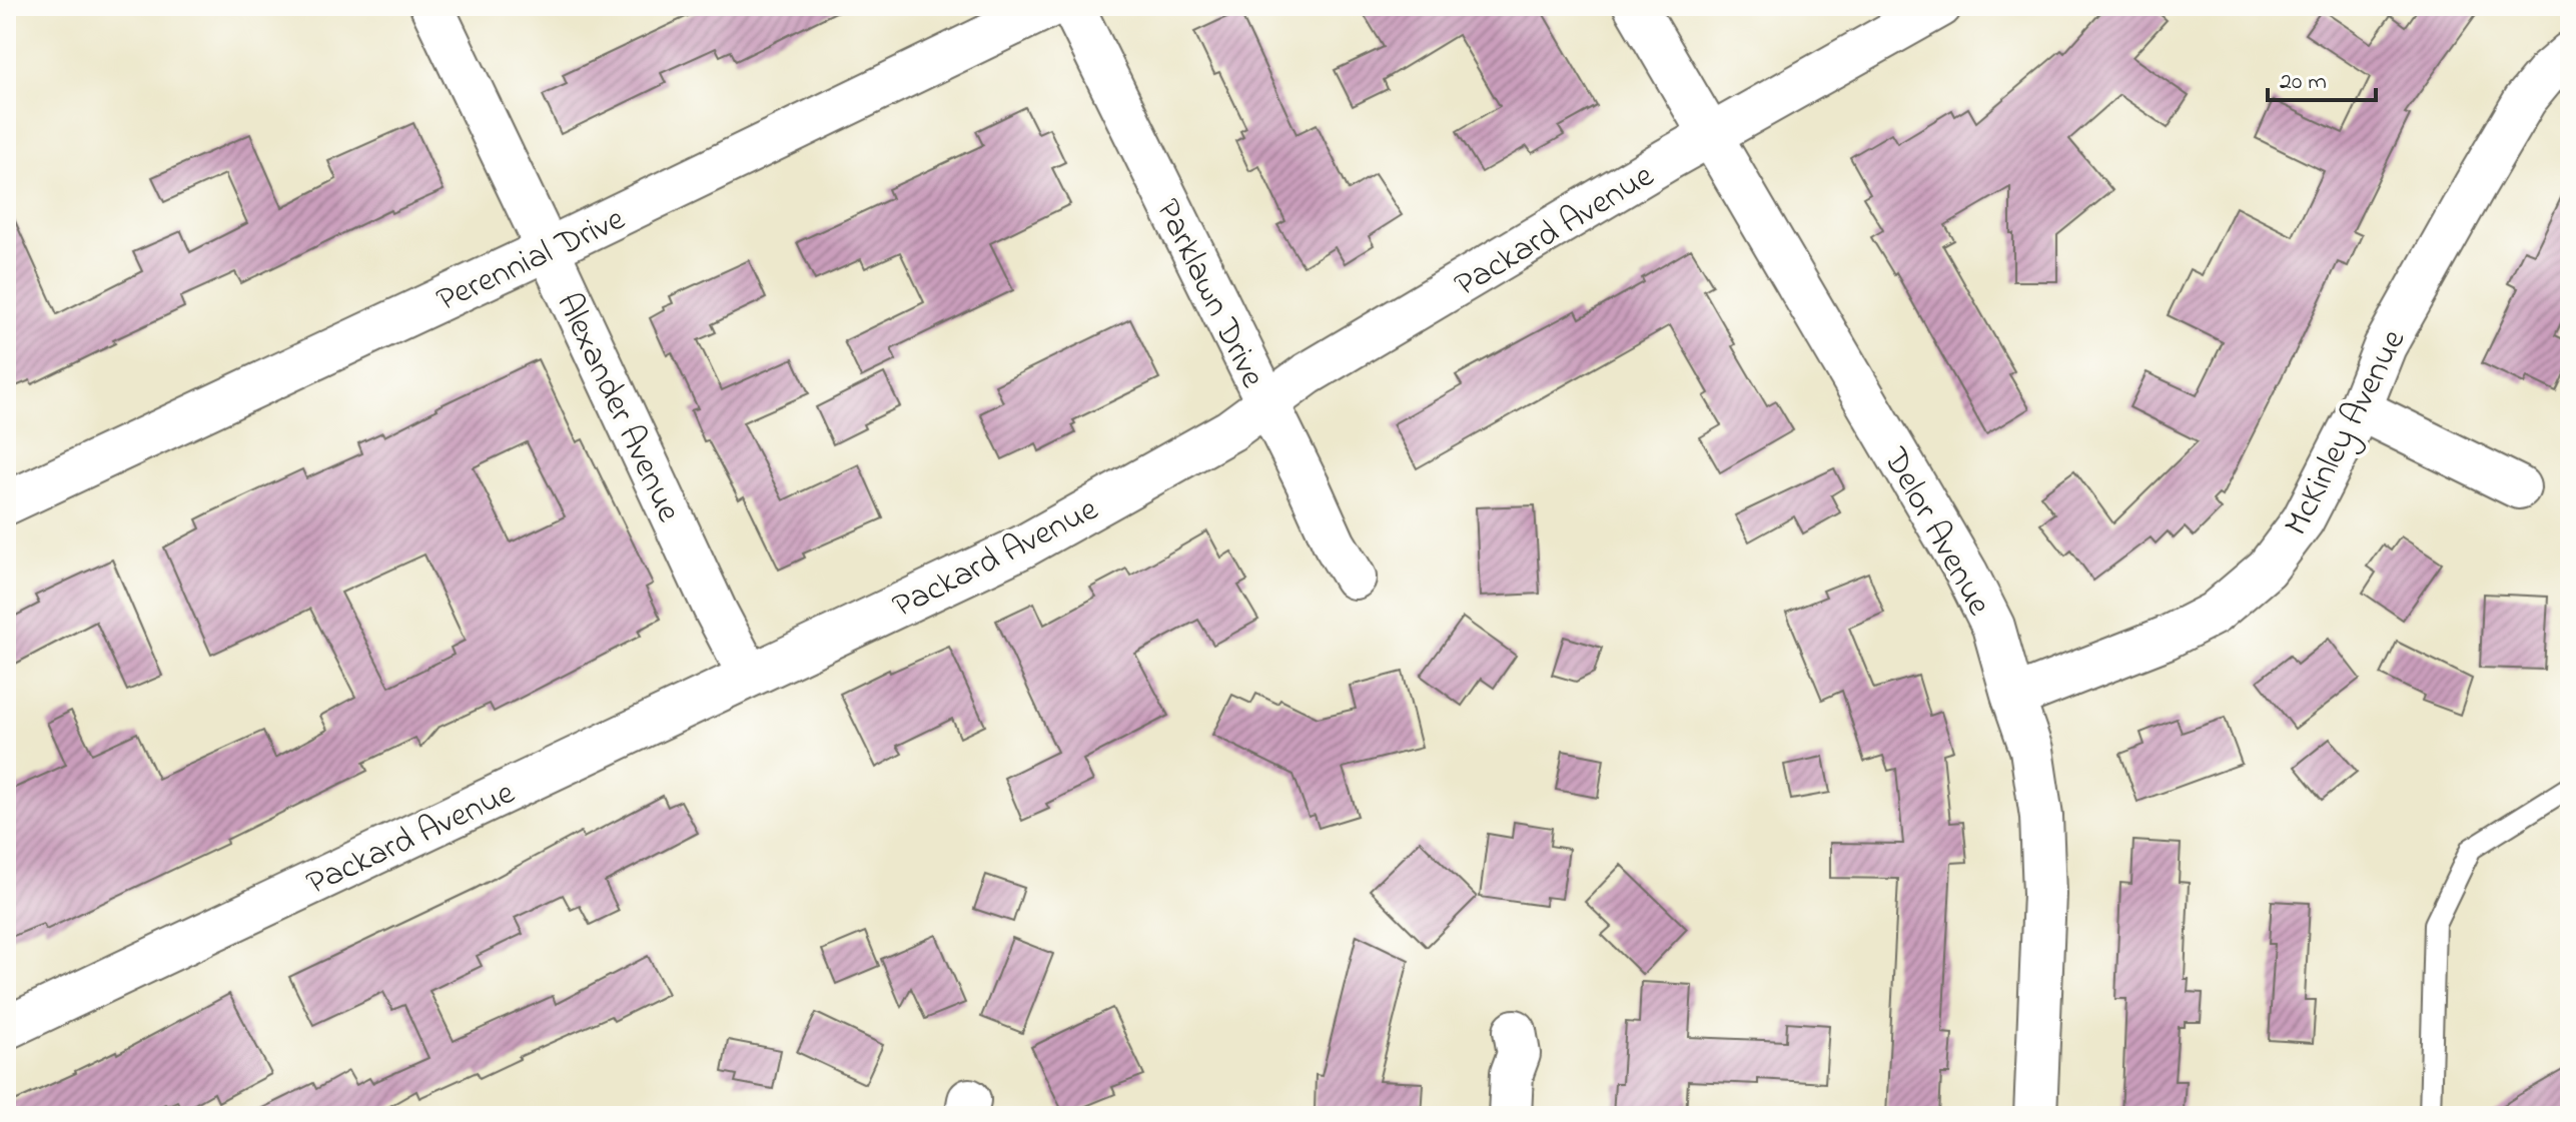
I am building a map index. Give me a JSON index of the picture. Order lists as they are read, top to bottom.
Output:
{
  "streets": {
    "street": [
      "Packard Avenue",
      "Perennial Drive",
      "Parklawn Drive",
      "Alexander Avenue",
      "McKinley Avenue",
      "Delor Avenue"
    ]
  },
  "crossings": [
    ["Packard Avenue", "Parklawn Drive"],
    ["Packard Avenue", "Alexander Avenue"],
    ["Packard Avenue", "Delor Avenue"],
    ["Perennial Drive", "Alexander Avenue"],
    ["McKinley Avenue", "Delor Avenue"]
  ],
  "scale_bar": "20 m"
}
